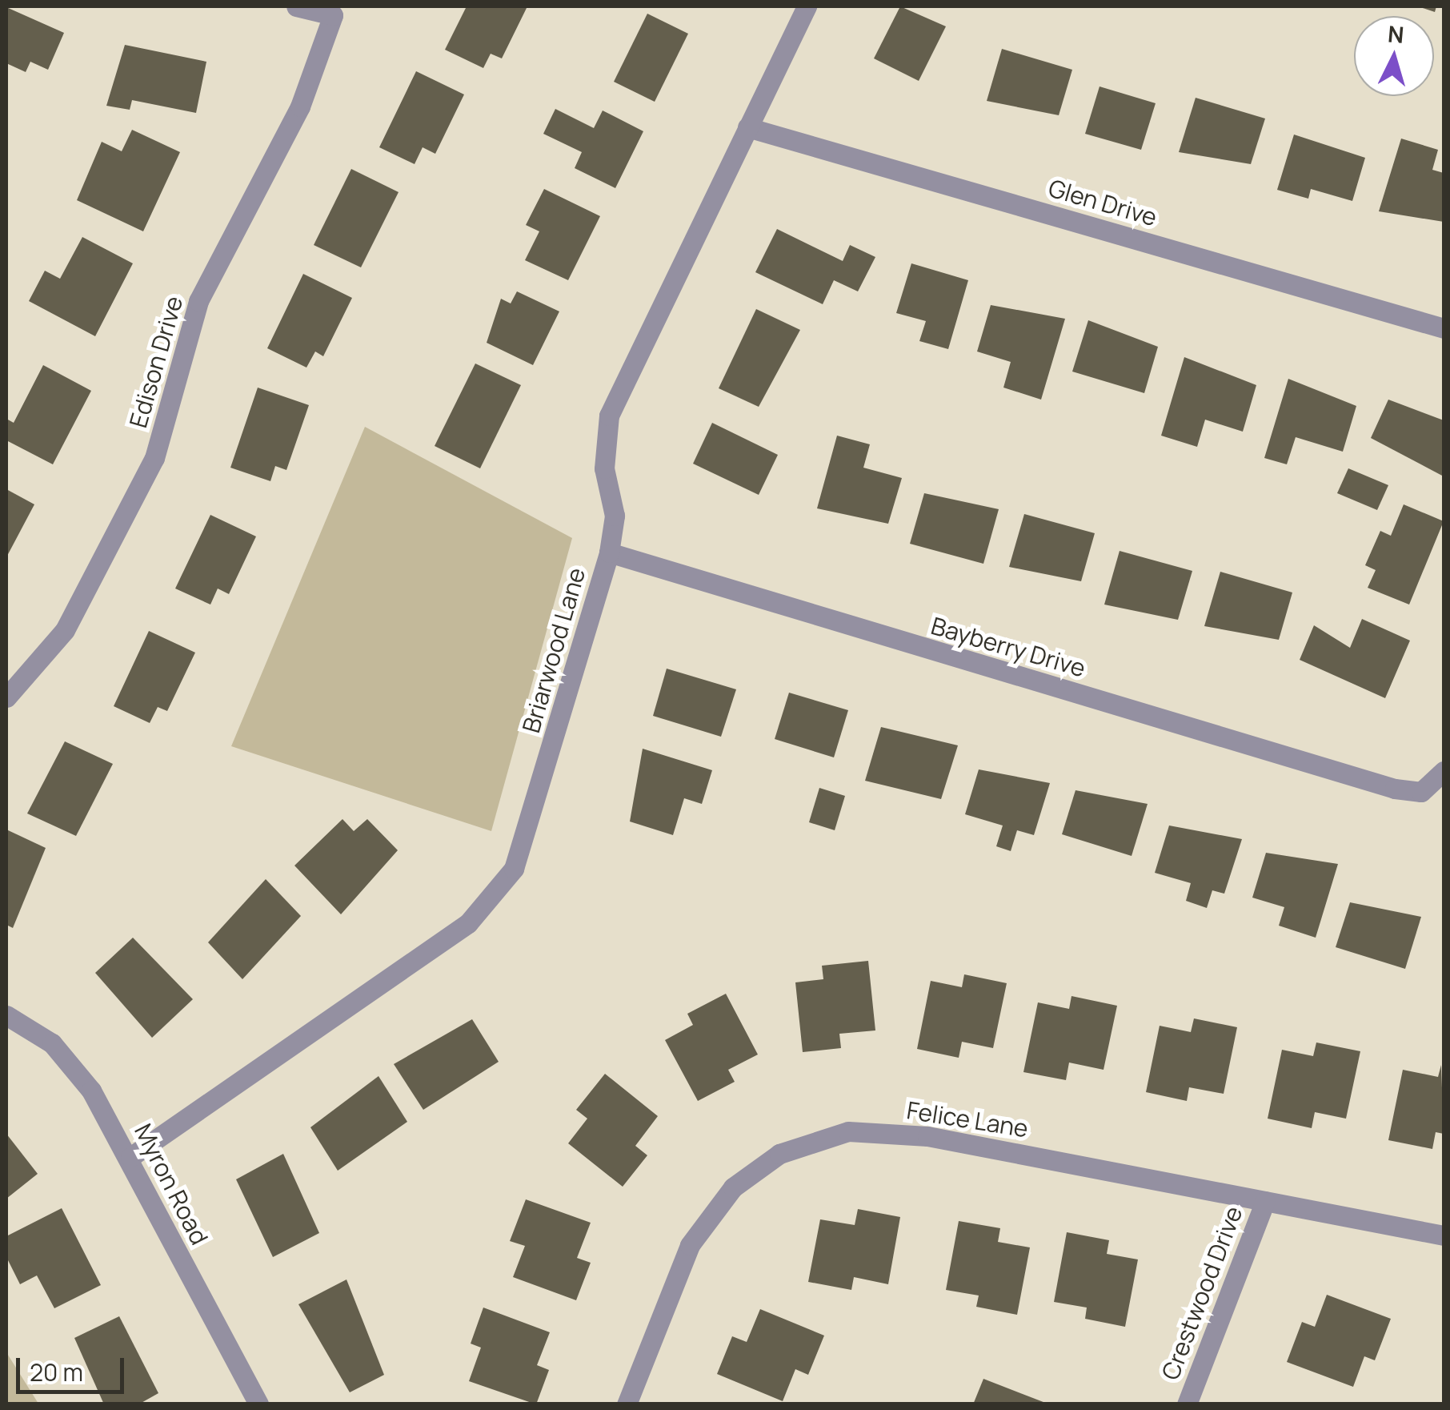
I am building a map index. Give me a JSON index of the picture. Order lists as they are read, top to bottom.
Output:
{
  "streets": {
    "street": [
      "Glen Drive",
      "Edison Drive",
      "Bayberry Drive",
      "Briarwood Lane",
      "Felice Lane",
      "Myron Road",
      "Crestwood Drive"
    ]
  },
  "crossings": [
    ["Glen Drive", "Briarwood Lane"],
    ["Bayberry Drive", "Briarwood Lane"],
    ["Briarwood Lane", "Myron Road"],
    ["Felice Lane", "Crestwood Drive"]
  ],
  "scale_bar": "20 m",
  "north": "top"
}
